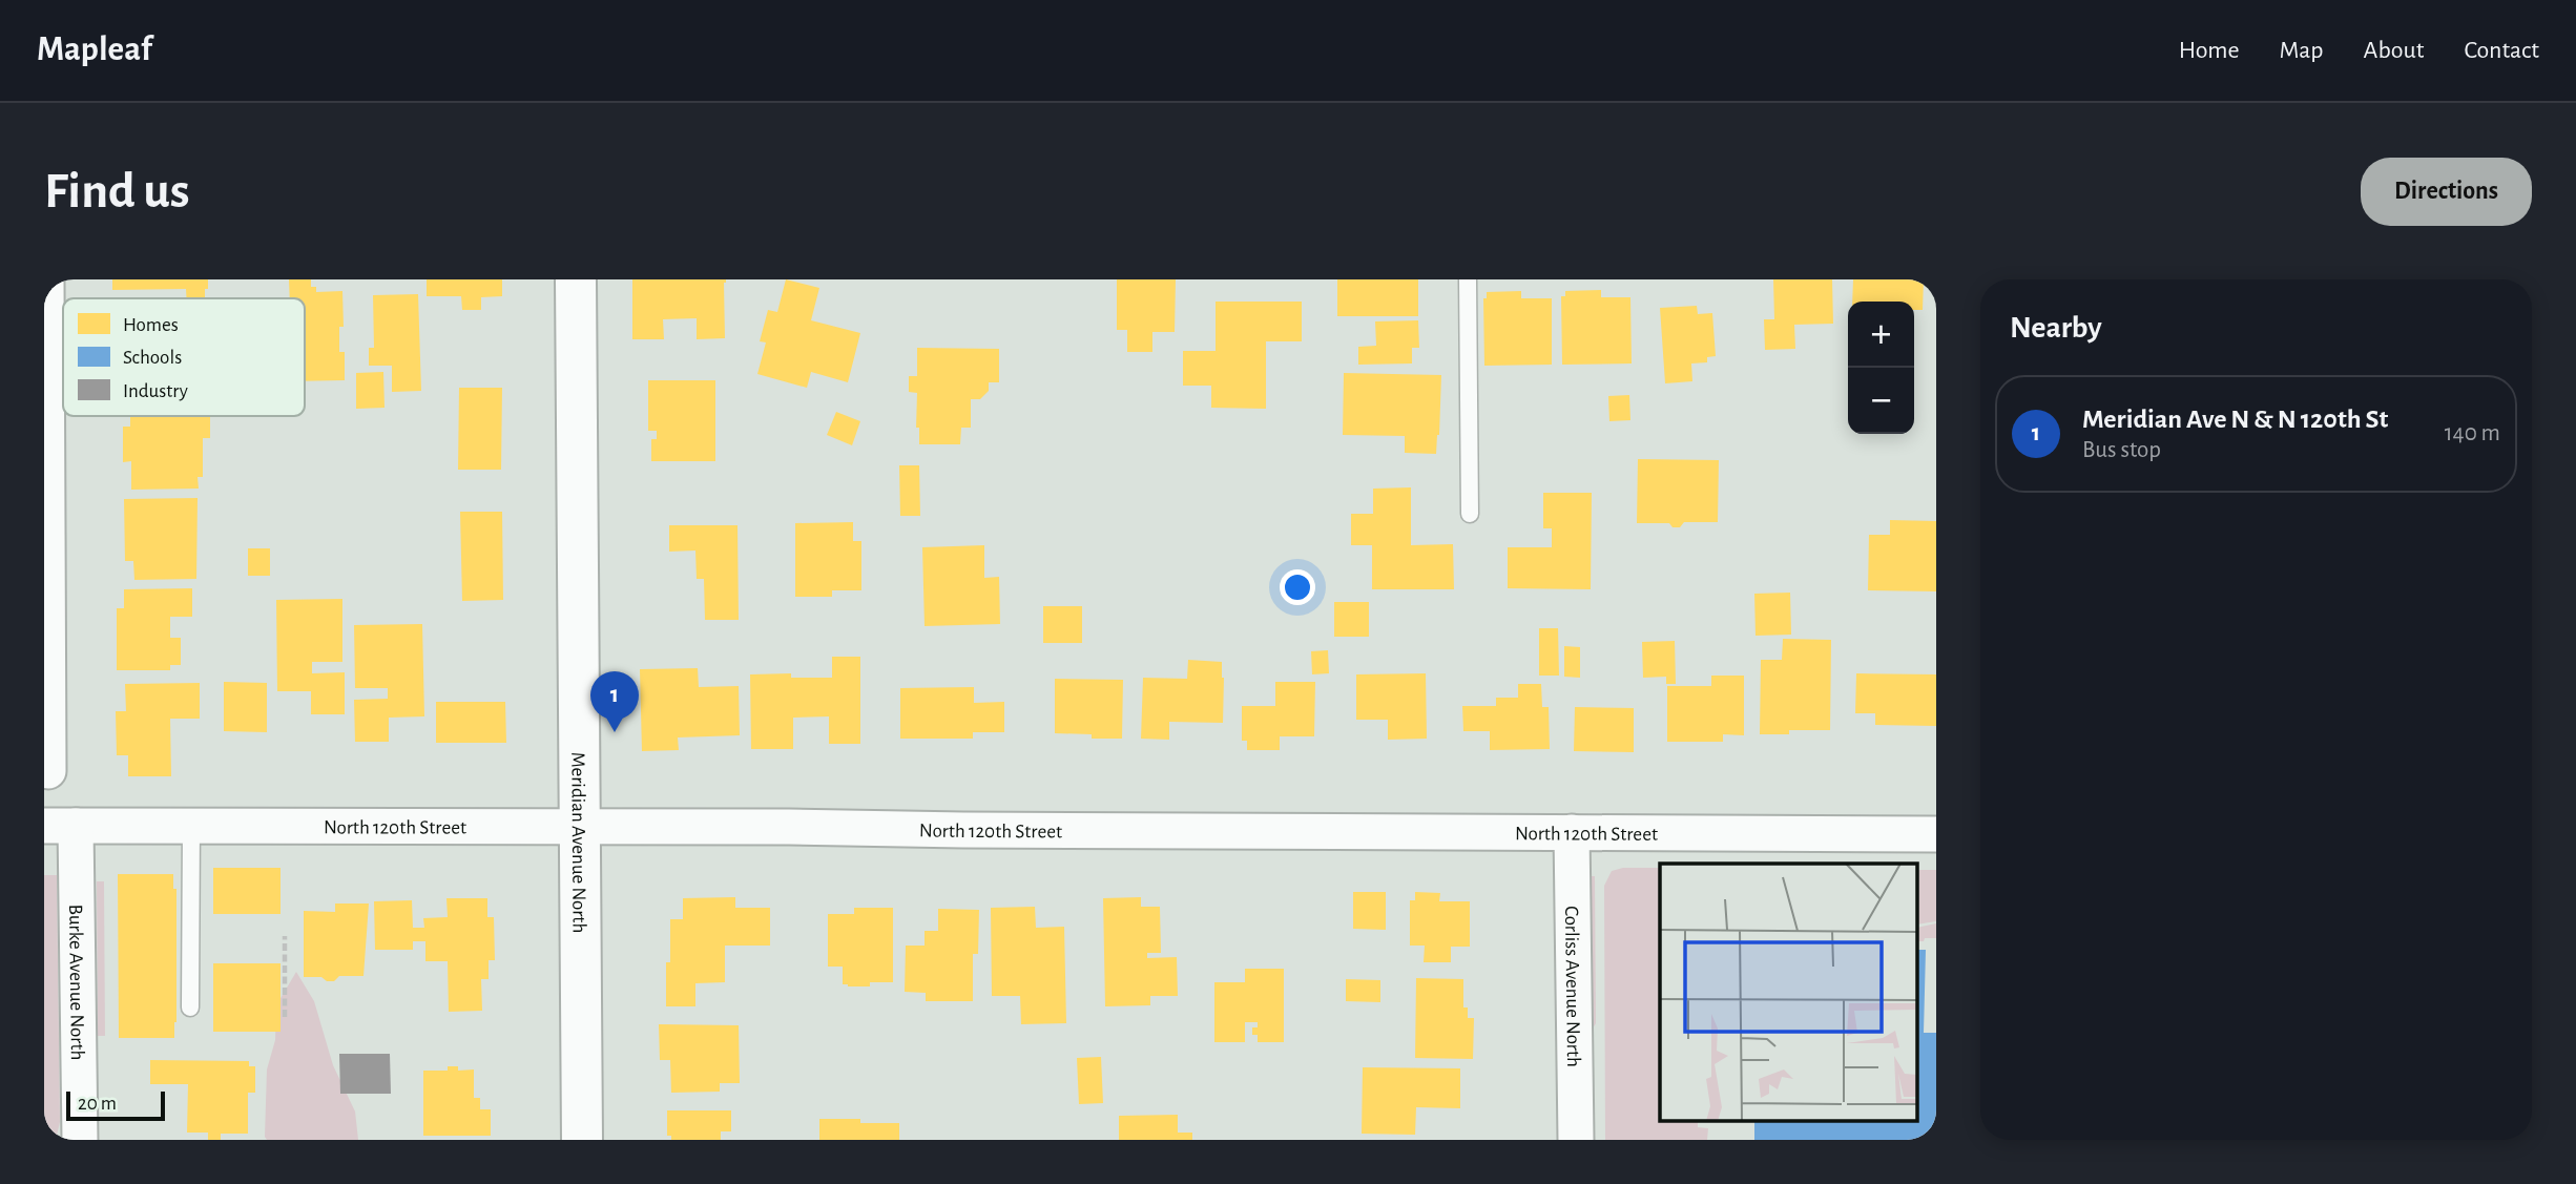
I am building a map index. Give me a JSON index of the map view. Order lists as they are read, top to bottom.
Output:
{
  "streets": {
    "street": [
      "North 120th Street",
      "Meridian Avenue North",
      "Burke Avenue North",
      "Corliss Avenue North"
    ]
  },
  "crossings": [
    ["North 120th Street", "Meridian Avenue North"],
    ["North 120th Street", "Burke Avenue North"],
    ["North 120th Street", "Corliss Avenue North"]
  ],
  "legend": ["Homes", "Schools", "Industry"],
  "scale_bar": "20 m",
  "page": {
    "header": "Mapleaf",
    "nav": [
      "Home",
      "Map",
      "About",
      "Contact"
    ],
    "buttons": "Directions",
    "title": "Find us",
    "heading": "Nearby",
    "map_buttons": ["+", "−"],
    "list": [
      {
        "mark": "1",
        "name": "Meridian Ave N & N 120th St",
        "note": "Bus stop",
        "value": "140 m"
      }
    ],
    "pins": "1",
    "scale": "20 m"
  }
}
